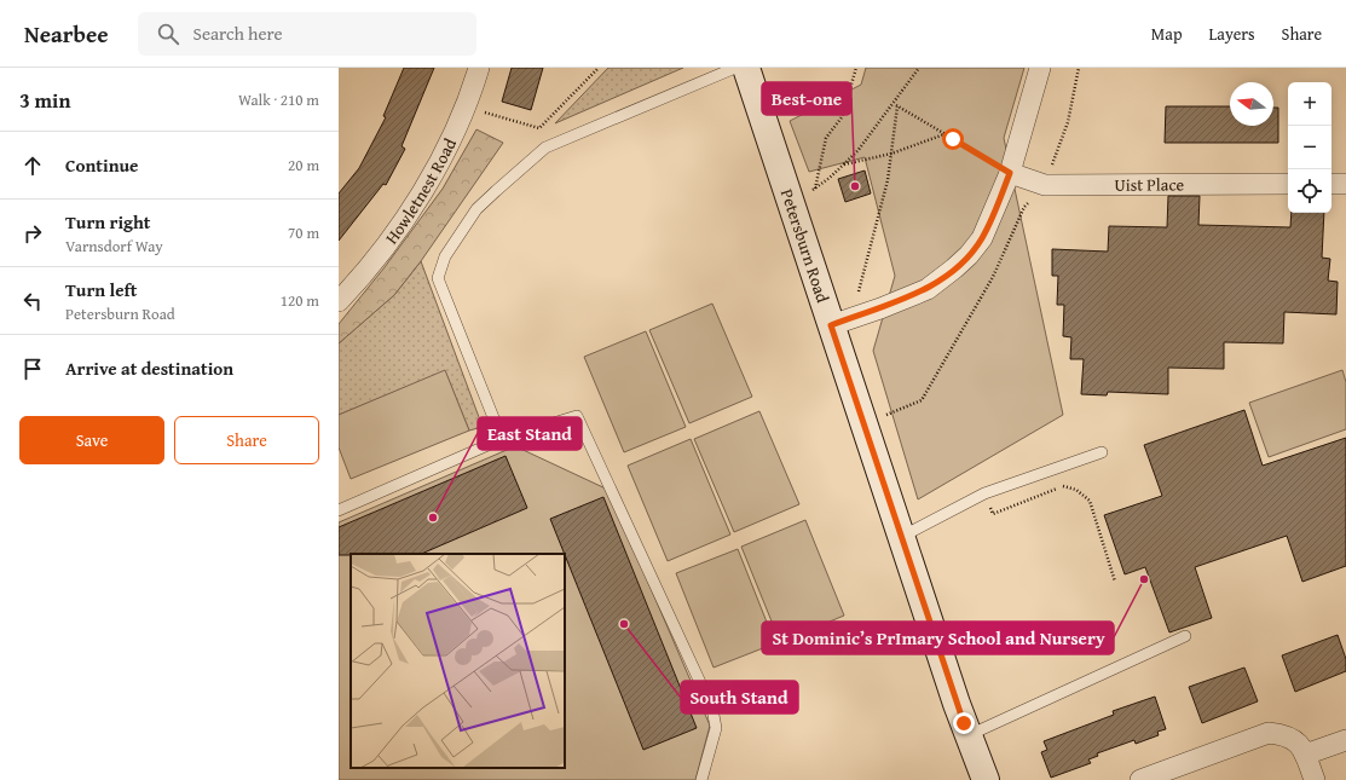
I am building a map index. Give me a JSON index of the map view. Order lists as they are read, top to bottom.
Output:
{
  "streets": {
    "main road": ["Petersburn Road"],
    "street": ["Uist Place", "Howletnest Road"]
  },
  "places": [
    "Best-one",
    "East Stand",
    "St Dominic’s PrImary School and Nursery",
    "South Stand"
  ],
  "north": "left",
  "page": {
    "header": "Nearbee",
    "search": "Search here",
    "nav": ["Map", "Layers", "Share"],
    "heading": ["3 min", "Walk · 210 m"],
    "map_buttons": ["+", "−"],
    "list": [
      ["Continue", "20 m"],
      ["Turn right", "Varnsdorf Way", "70 m"],
      ["Turn left", "Petersburn Road", "120 m"],
      "Arrive at destination"
    ],
    "buttons": ["Save", "Share"]
  }
}
